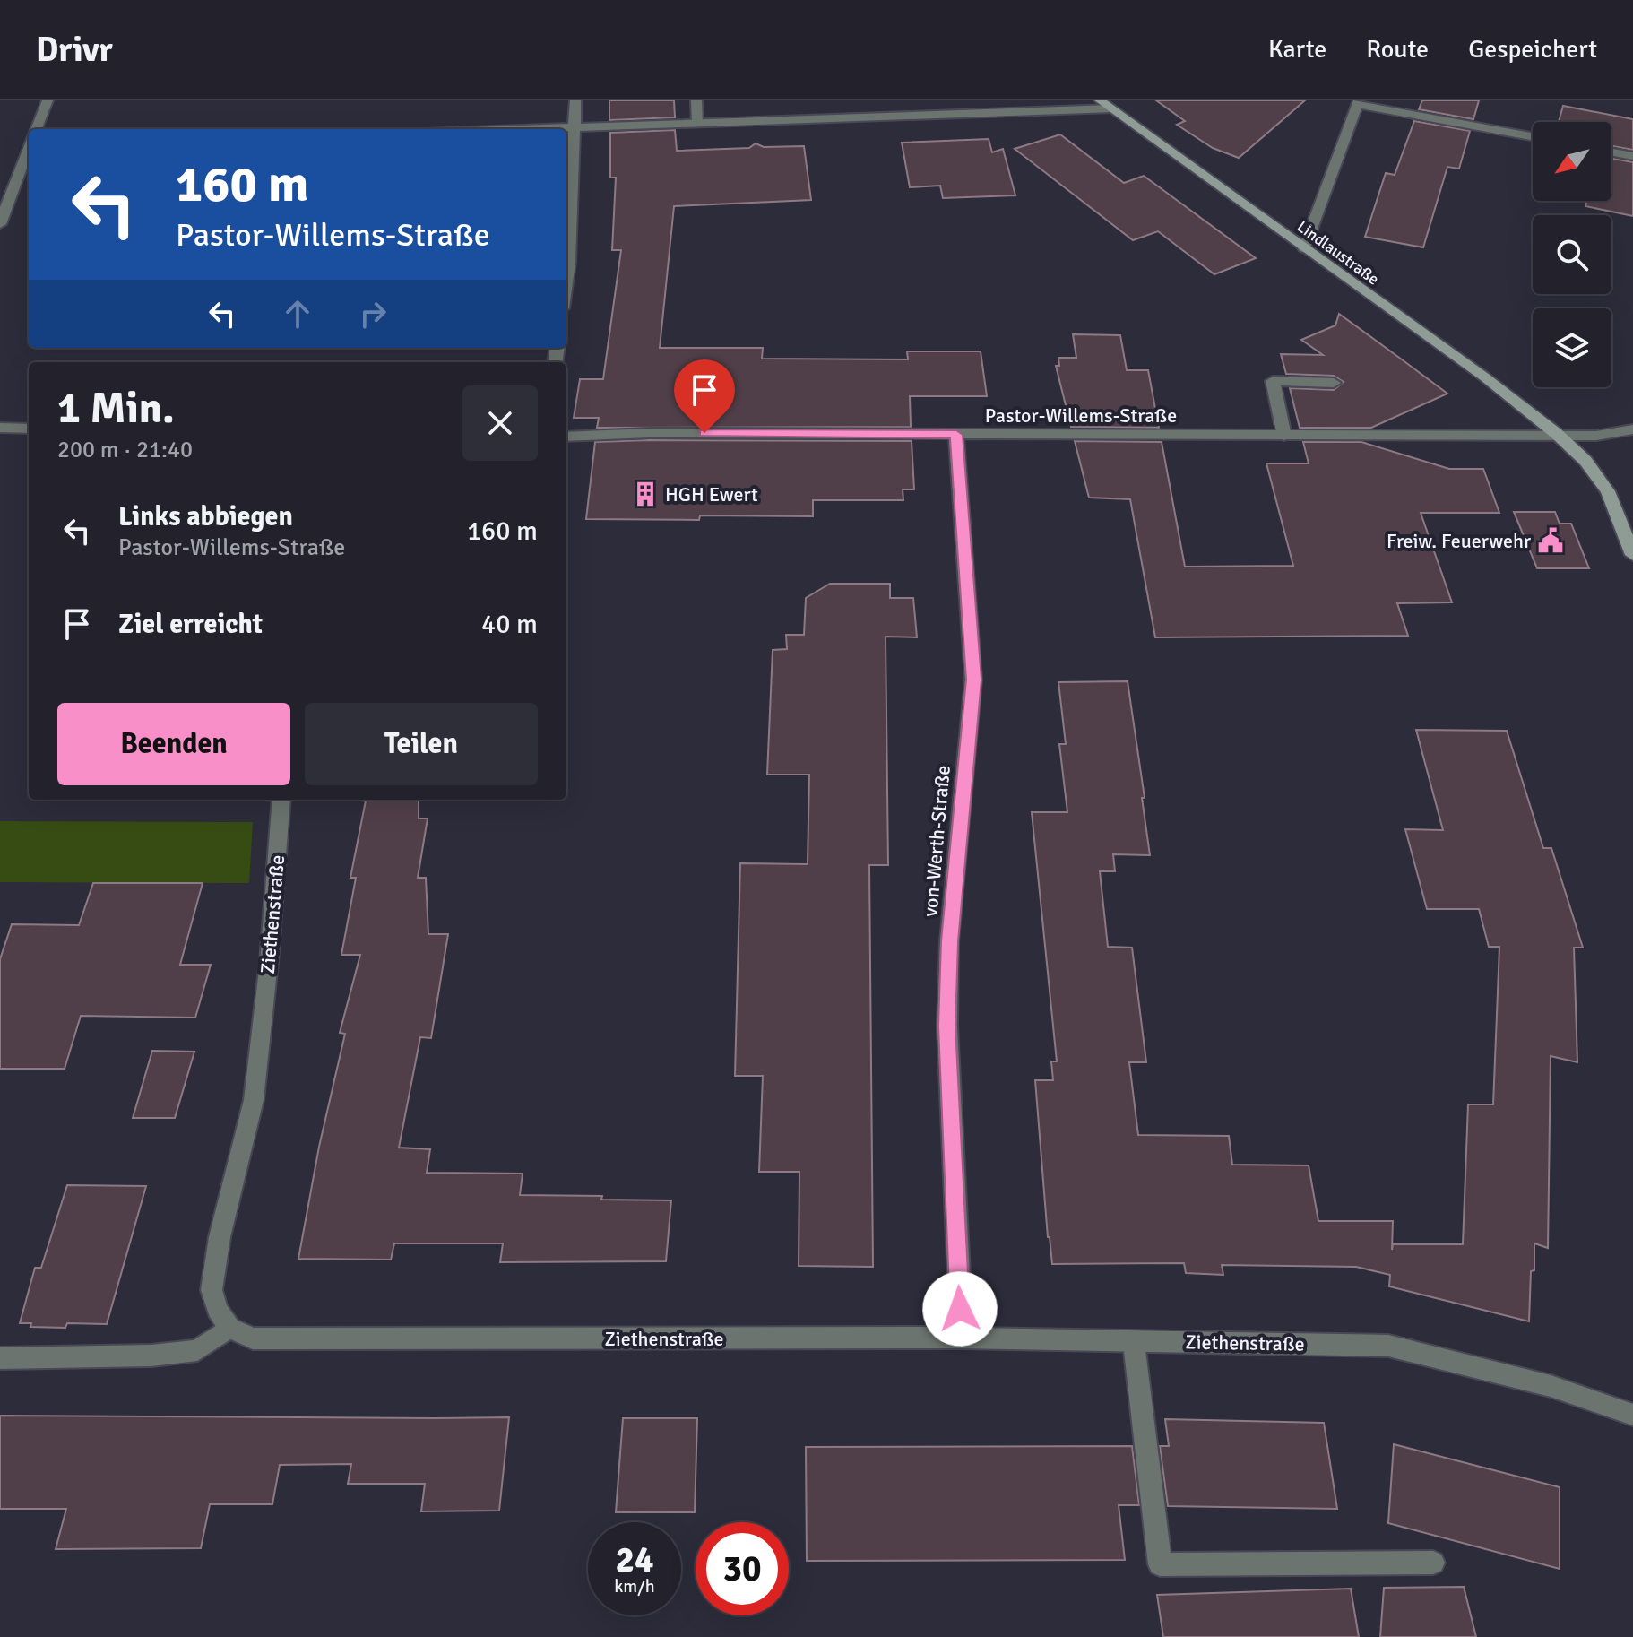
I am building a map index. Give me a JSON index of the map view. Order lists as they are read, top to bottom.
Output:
{
  "streets": {
    "street": [
      "Lindlaustraße",
      "Pastor-Willems-Straße",
      "von-Werth-Straße",
      "Ziethenstraße"
    ]
  },
  "crossings": [
    ["Lindlaustraße", "Pastor-Willems-Straße"],
    ["Pastor-Willems-Straße", "von-Werth-Straße"],
    ["von-Werth-Straße", "Ziethenstraße"]
  ],
  "places": {
    "building": ["HGH Ewert"],
    "public building": ["Freiw. Feuerwehr"]
  },
  "north": "bottom left",
  "page": {
    "header": "Drivr",
    "nav": ["Karte", "Route", "Gespeichert"],
    "turn": ["160 m", "Pastor-Willems-Straße"],
    "heading": ["1 Min.", "200 m · 21:40"],
    "list": [
      {
        "name": "Links abbiegen",
        "note": "Pastor-Willems-Straße",
        "value": "160 m"
      },
      {
        "name": "Ziel erreicht",
        "value": "40 m"
      }
    ],
    "buttons": ["Beenden", "Teilen"],
    "speed": "24 km/h",
    "limit": "30"
  }
}
